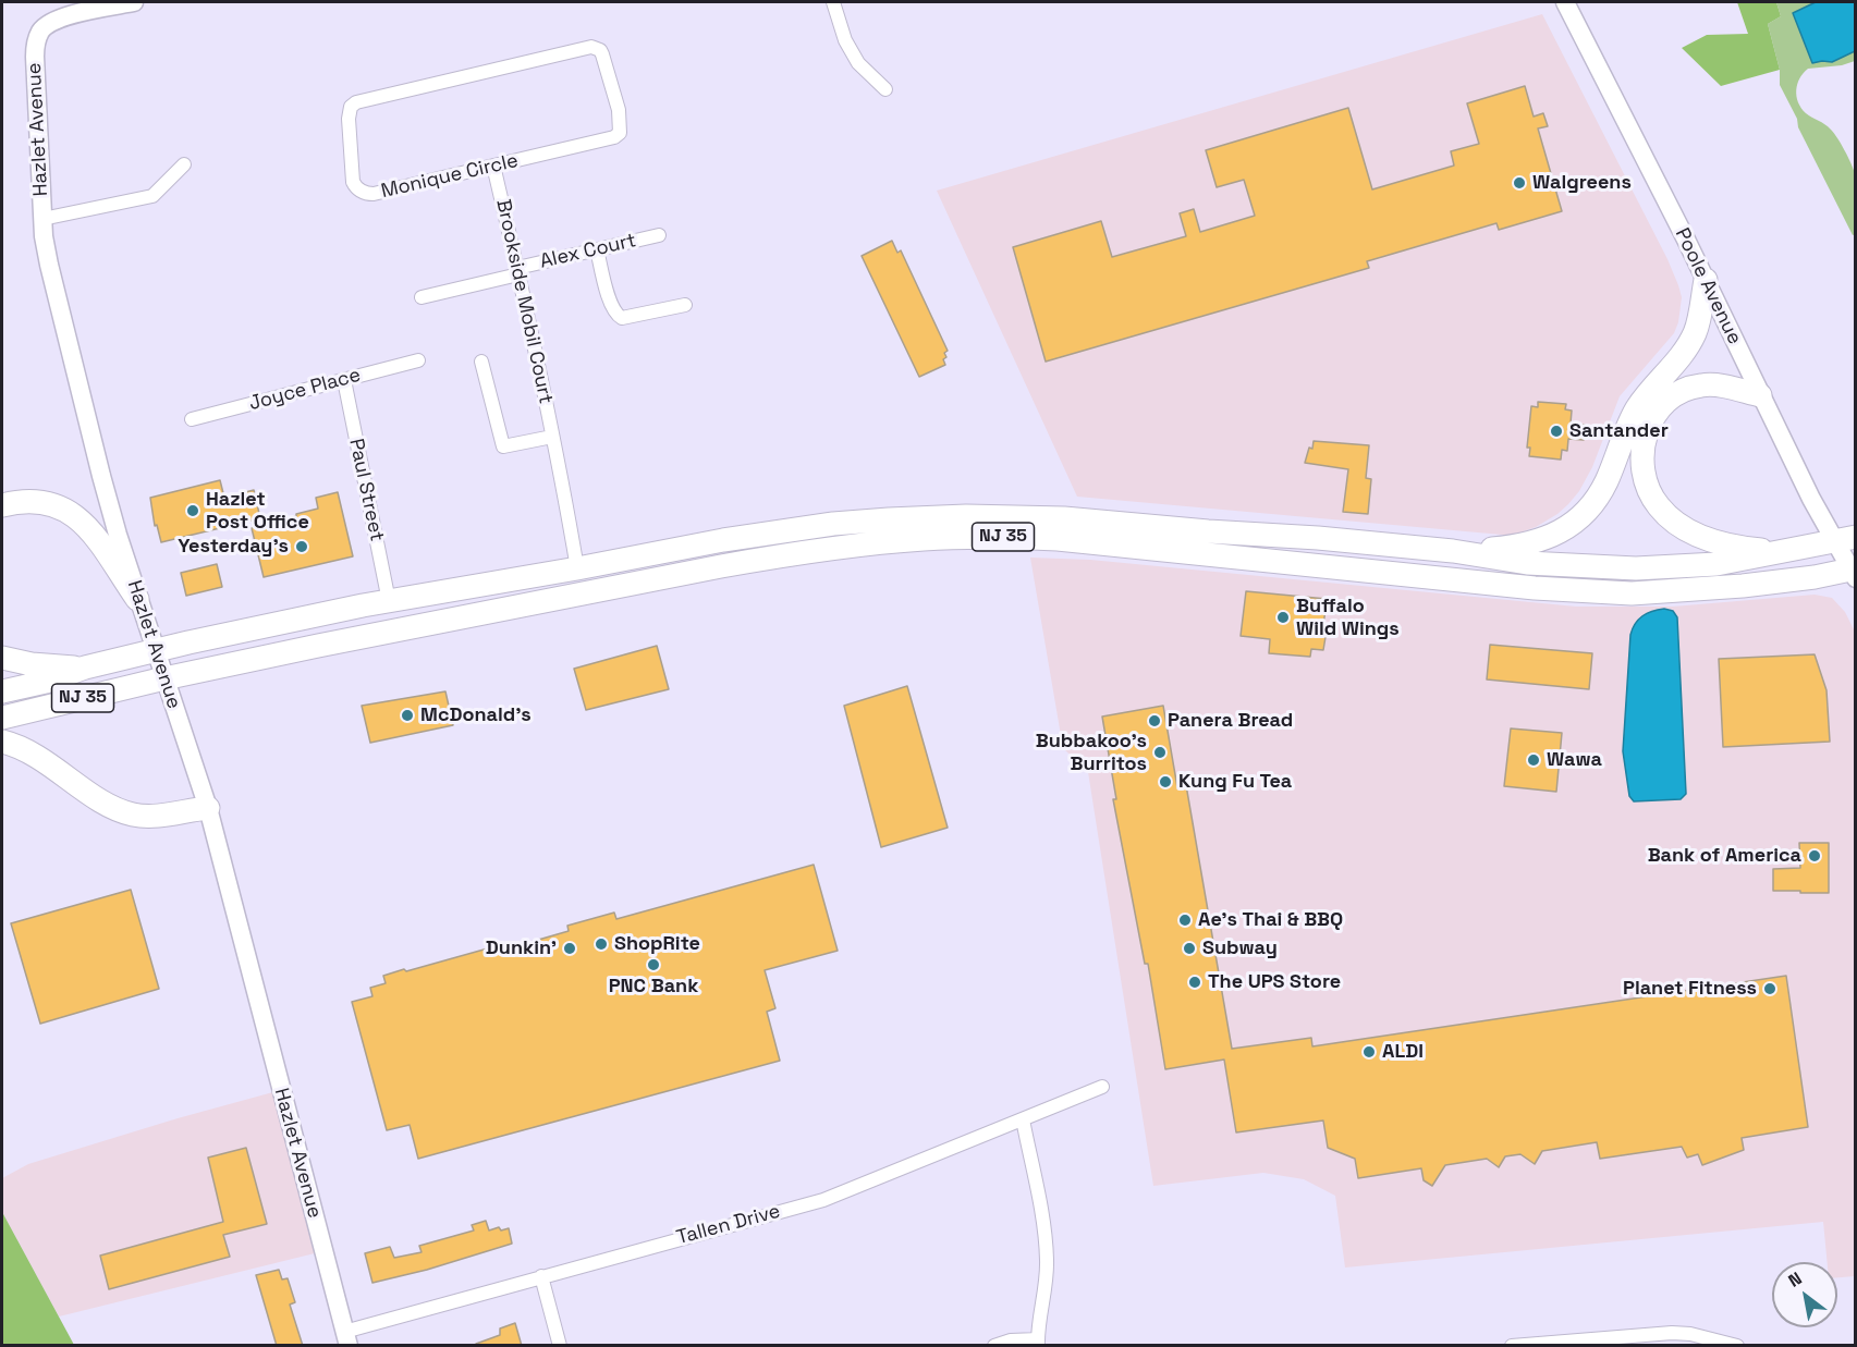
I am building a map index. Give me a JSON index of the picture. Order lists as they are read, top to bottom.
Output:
{
  "streets": {
    "highway": ["NJ 35"],
    "street": [
      "Hazlet Avenue",
      "Monique Circle",
      "Alex Court",
      "Poole Avenue",
      "Brookside Mobil Court",
      "Joyce Place",
      "Paul Street",
      "Tallen Drive"
    ]
  },
  "crossings": [
    ["Hazlet Avenue", "NJ 35"],
    ["Hazlet Avenue", "Tallen Drive"],
    ["Monique Circle", "Brookside Mobil Court"],
    ["Alex Court", "Brookside Mobil Court"],
    ["Poole Avenue", "NJ 35"],
    ["Brookside Mobil Court", "NJ 35"],
    ["Joyce Place", "Paul Street"],
    ["Paul Street", "NJ 35"]
  ],
  "places": [
    "Walgreens",
    "Santander",
    "Hazlet Post Office",
    "Yesterday's",
    "Buffalo Wild Wings",
    "McDonald's",
    "Panera Bread",
    "Bubbakoo's Burritos",
    "Wawa",
    "Kung Fu Tea",
    "Bank of America",
    "Ae's Thai & BBQ",
    "ShopRite",
    "Dunkin'",
    "Subway",
    "PNC Bank",
    "The UPS Store",
    "Planet Fitness",
    "ALDI"
  ],
  "north": "top left"
}
